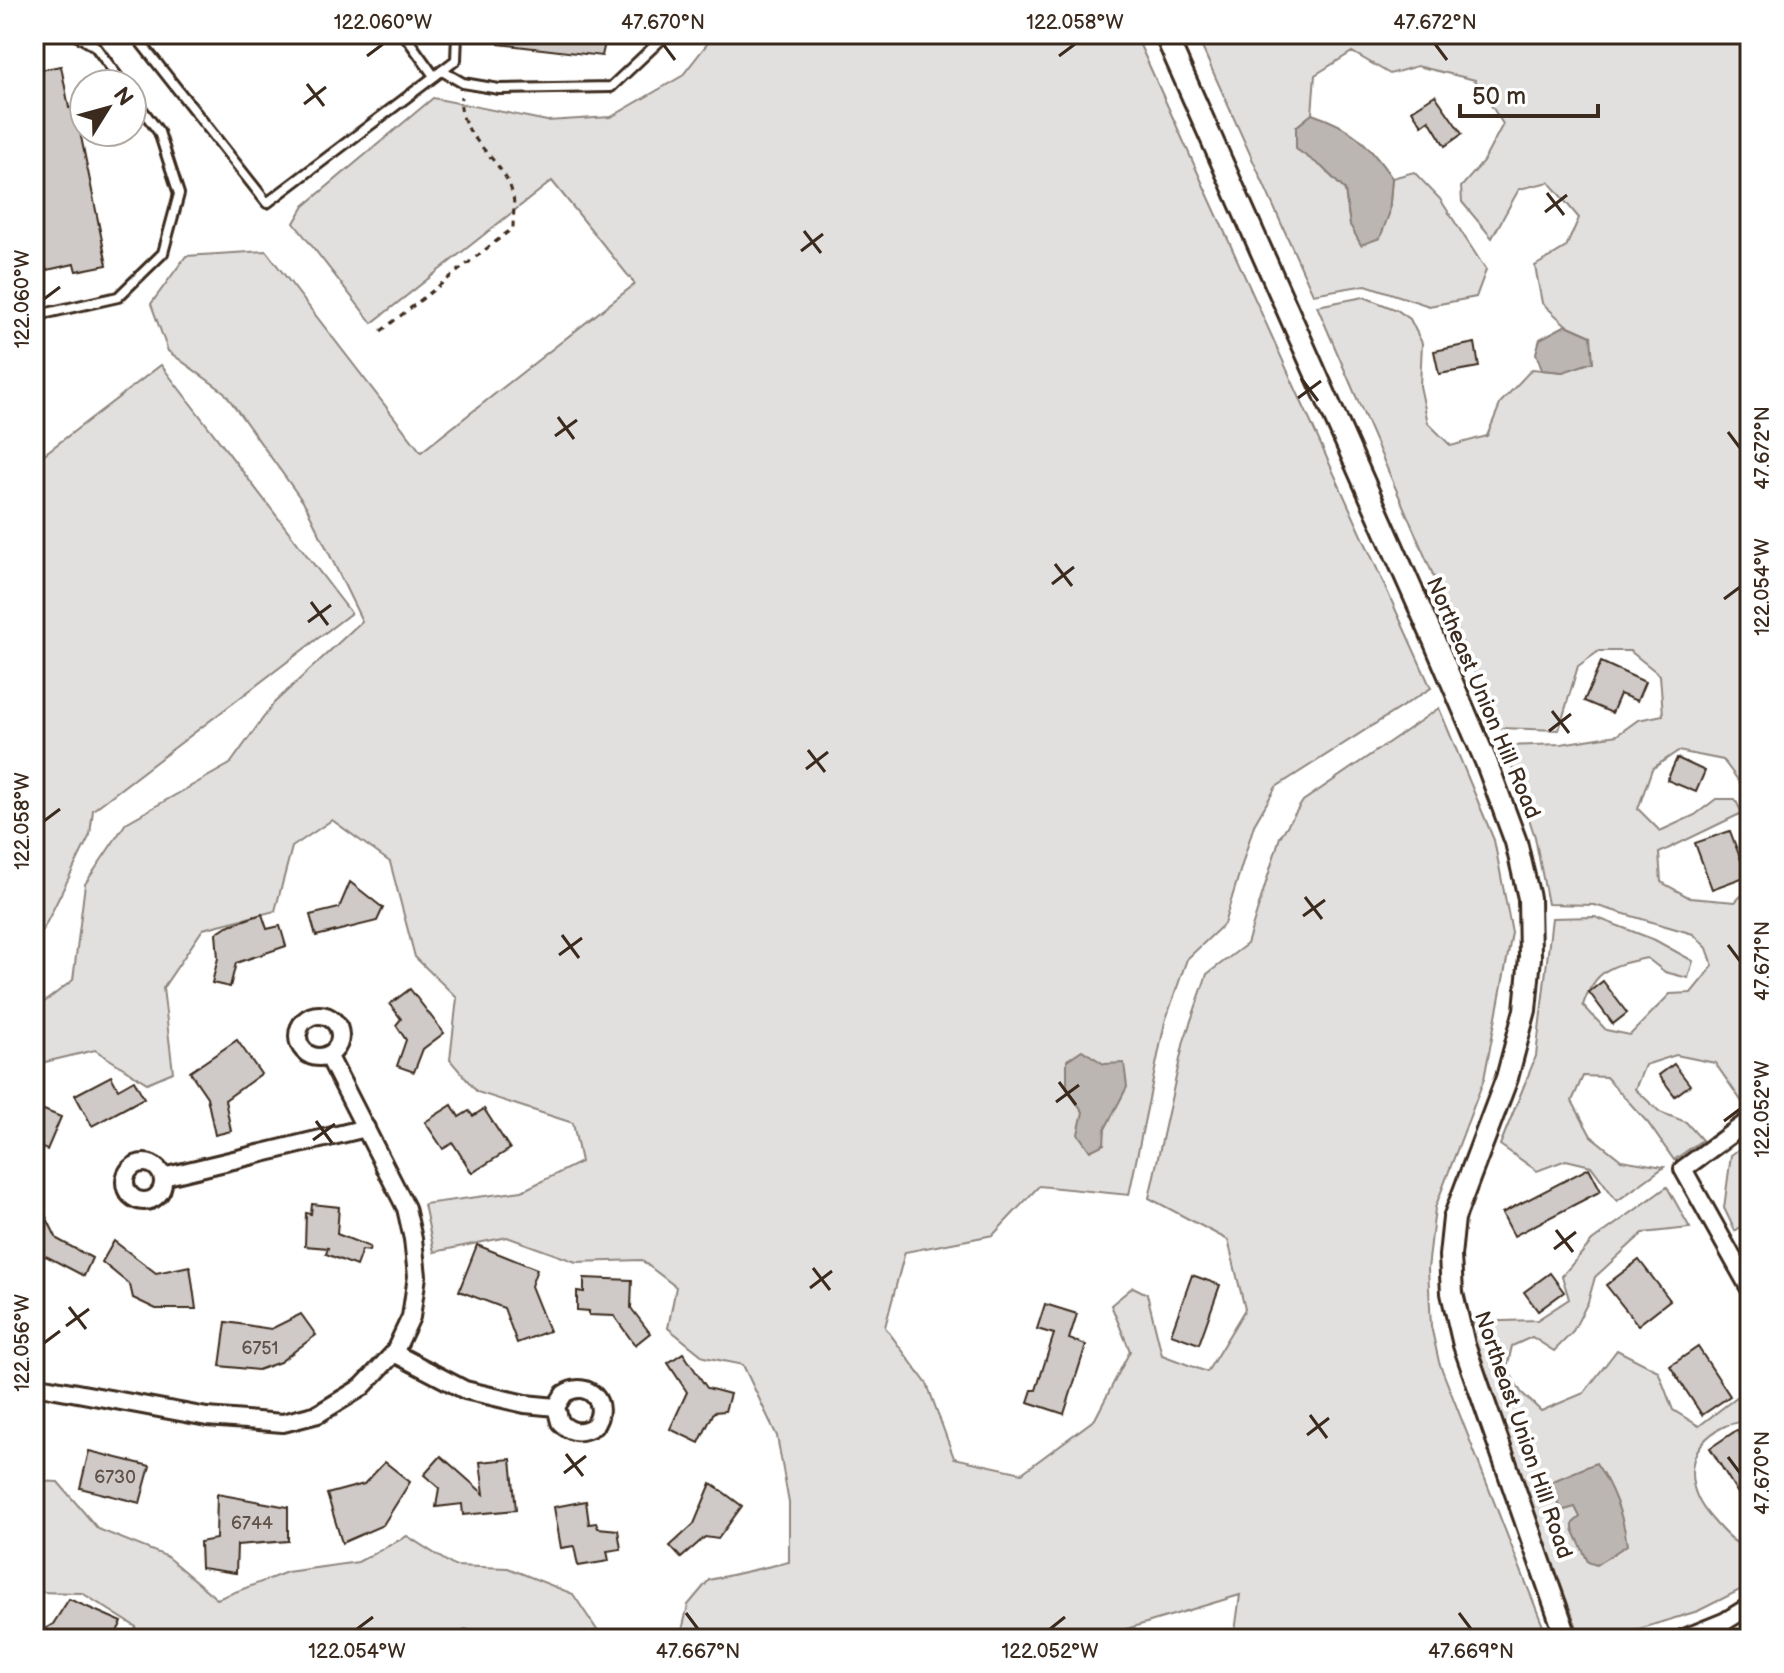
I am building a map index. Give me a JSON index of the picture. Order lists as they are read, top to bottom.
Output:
{
  "streets": {
    "street": ["Northeast Union Hill Road"]
  },
  "house_numbers": ["6751", "6730", "6744"],
  "scale_bar": "50 m",
  "north": "top right",
  "coordinates": [
    "122.060°W",
    "47.670°N",
    "122.058°W",
    "47.672°N",
    "122.054°W",
    "47.671°N",
    "122.052°W",
    "122.056°W",
    "47.667°N",
    "47.669°N"
  ]
}
